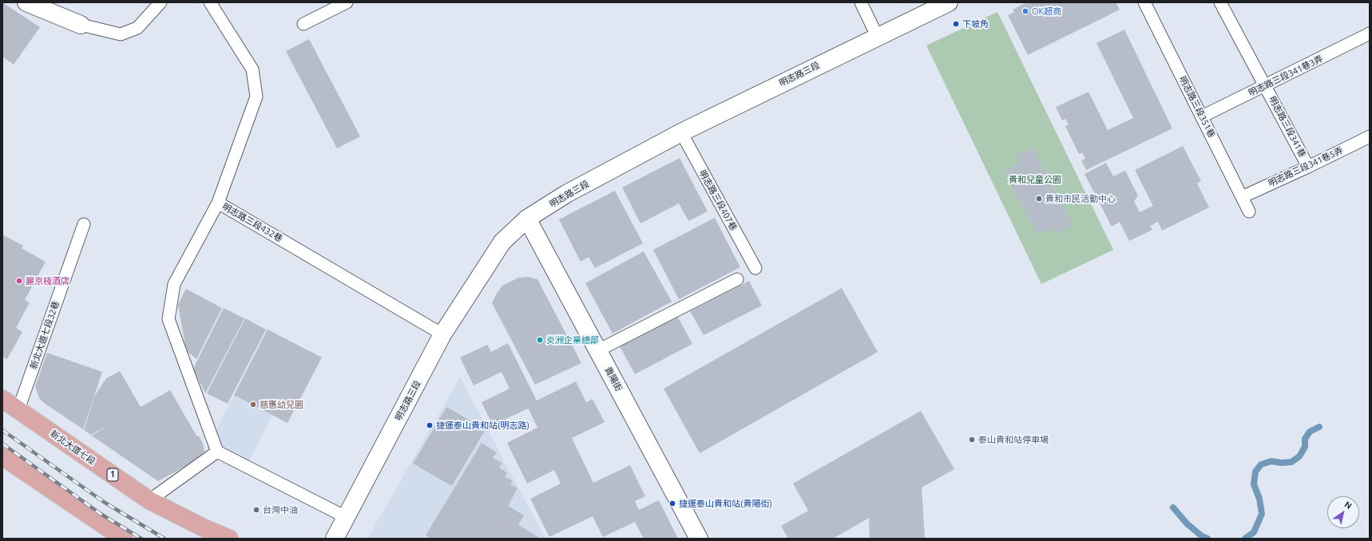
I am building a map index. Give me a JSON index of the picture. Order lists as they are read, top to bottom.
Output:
{
  "streets": {
    "main road": [
      "明志路三段",
      "貴陽街",
      "新北大道七段",
      "1"
    ],
    "lane": [
      "明志路三段341巷3弄",
      "明志路三段351巷",
      "明志路三段341巷",
      "明志路三段341巷5弄",
      "明志路三段407巷",
      "明志路三段432巷",
      "新北大道七段32巷"
    ]
  },
  "crossings": [
    ["明志路三段", "明志路三段407巷"],
    ["明志路三段", "明志路三段432巷"],
    ["明志路三段", "貴陽街"],
    ["明志路三段341巷3弄", "明志路三段351巷"],
    ["明志路三段341巷3弄", "明志路三段341巷"],
    ["明志路三段351巷", "明志路三段341巷5弄"],
    ["明志路三段341巷", "明志路三段341巷5弄"],
    ["新北大道七段32巷", "新北大道七段"]
  ],
  "parks": ["貴和兒童公園"],
  "places": [
    "OK超商",
    "下坡角",
    "貴和市民活動中心",
    "麗京棧酒店",
    "炎洲企業總部",
    "慈惠幼兒園",
    "捷運泰山貴和站(明志路)",
    "泰山貴和站停車場",
    "捷運泰山貴和站(貴陽街)",
    "台灣中油"
  ],
  "north": "top right"
}
